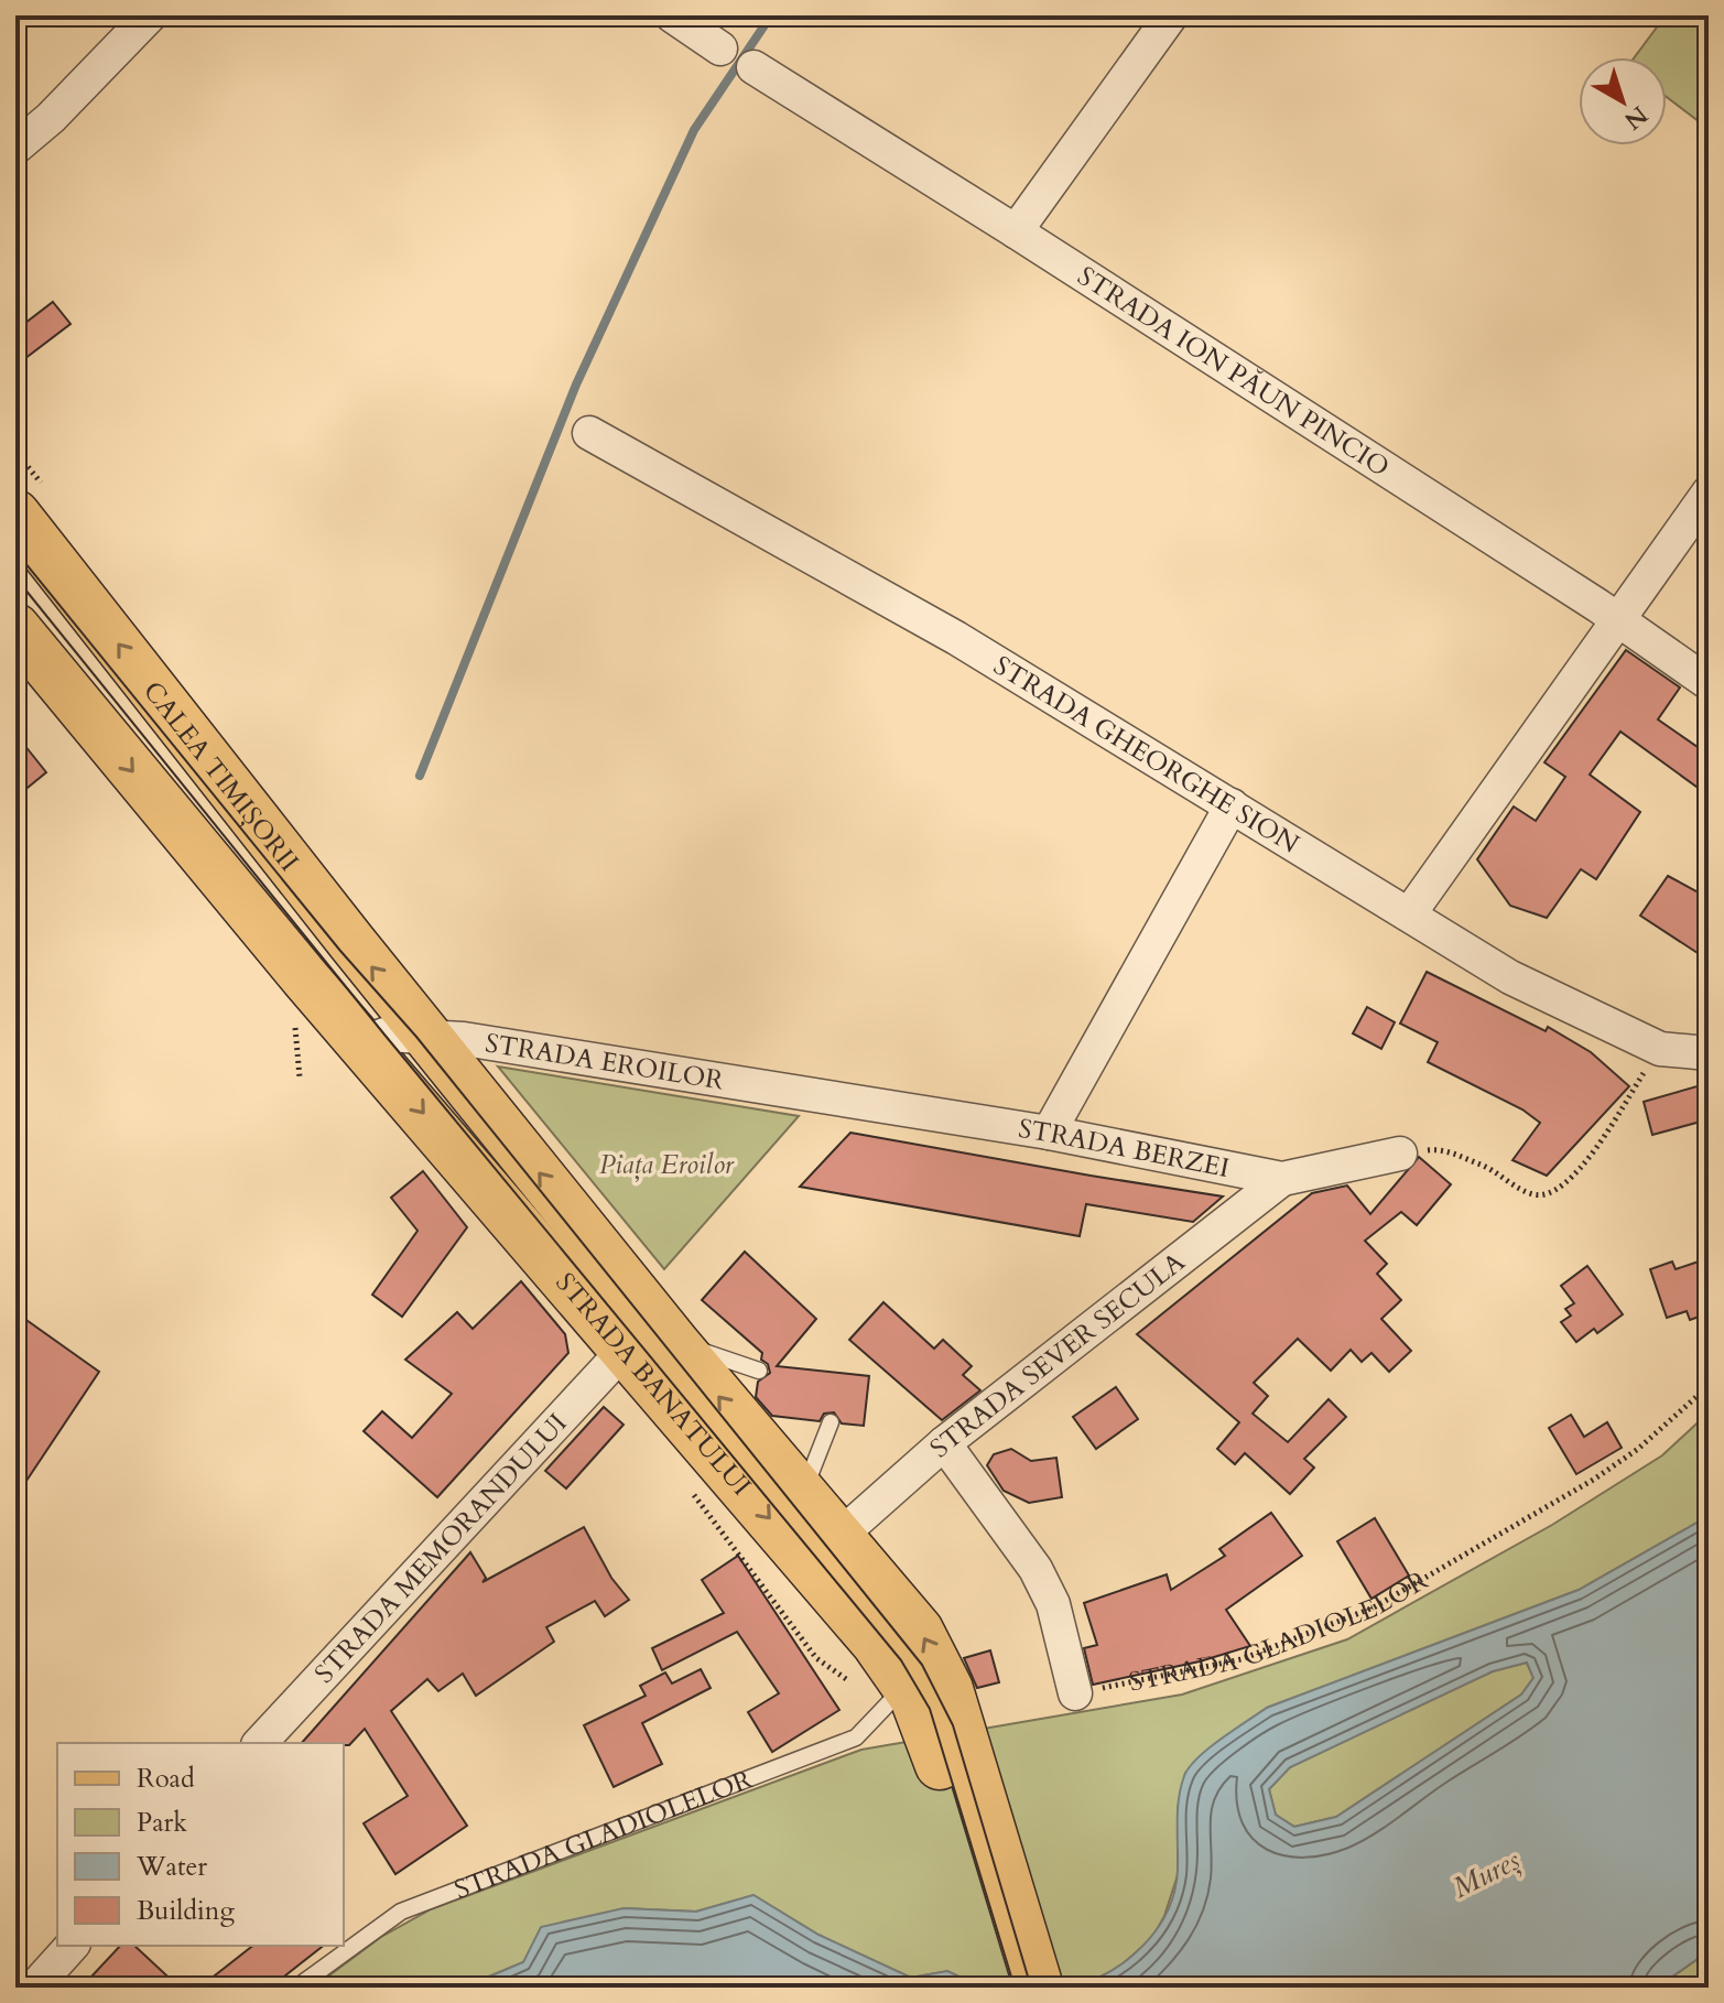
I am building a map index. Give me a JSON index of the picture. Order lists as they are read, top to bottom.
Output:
{
  "streets": {
    "main road": ["CALEA TIMIȘORII", "STRADA BANATULUI"],
    "street": [
      "STRADA ION PĂUN PINCIO",
      "STRADA GHEORGHE SION",
      "STRADA EROILOR",
      "STRADA BERZEI",
      "STRADA SEVER SECULA",
      "STRADA MEMORANDULUI"
    ],
    "lane": ["STRADA GLADIOLELOR"]
  },
  "crossings": [
    ["CALEA TIMIȘORII", "STRADA EROILOR"],
    ["CALEA TIMIȘORII", "STRADA BANATULUI"],
    ["STRADA EROILOR", "STRADA BERZEI"],
    ["STRADA EROILOR", "STRADA BANATULUI"],
    ["STRADA BERZEI", "STRADA SEVER SECULA"],
    ["STRADA SEVER SECULA", "STRADA BANATULUI"],
    ["STRADA BANATULUI", "STRADA MEMORANDULUI"],
    ["STRADA BANATULUI", "STRADA GLADIOLELOR"]
  ],
  "water": ["Mureș"],
  "parks": ["Piața Eroilor"],
  "legend": [
    "Road",
    "Park",
    "Water",
    "Building"
  ],
  "north": "bottom right"
}
